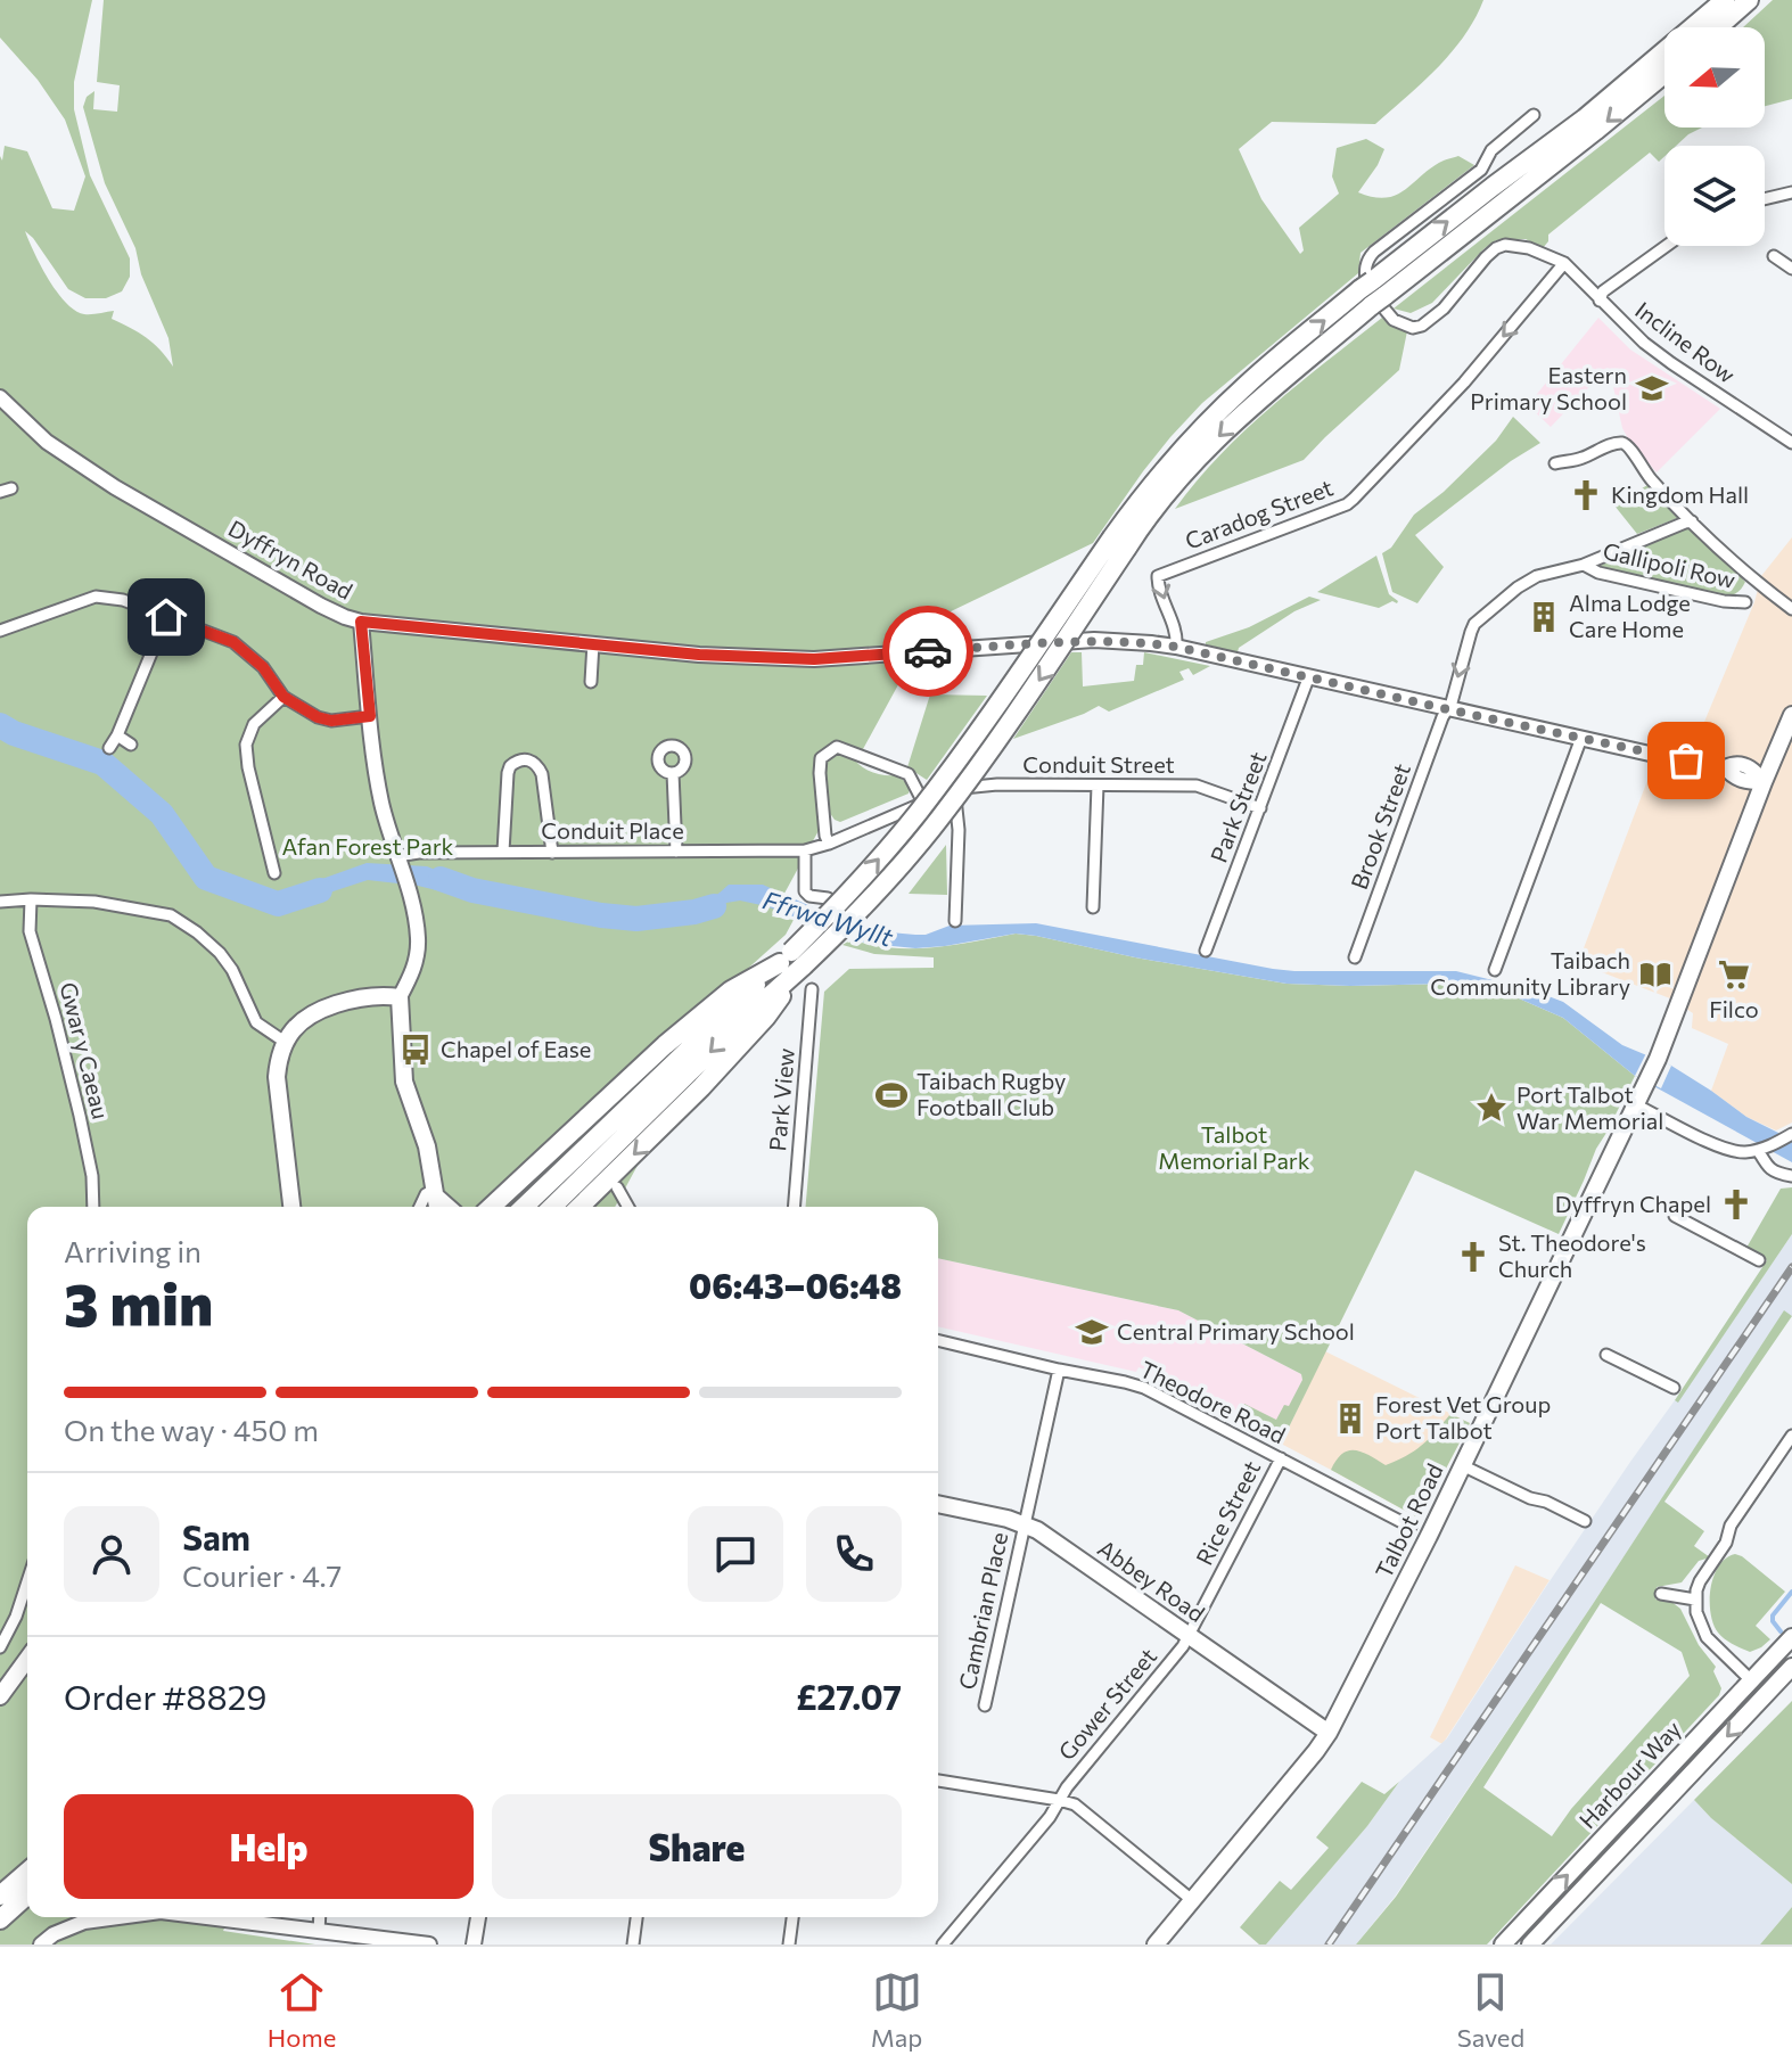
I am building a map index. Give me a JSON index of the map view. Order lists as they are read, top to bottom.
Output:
{
  "streets": {
    "main road": ["Talbot Road", "Abbey Road", "Harbour Way"],
    "street": [
      "Incline Row",
      "Caradog Street",
      "Dyffryn Road",
      "Gallipoli Row",
      "Conduit Street",
      "Park Street",
      "Brook Street",
      "Conduit Place",
      "Gwar y Caeau",
      "Park View",
      "Theodore Road",
      "Rice Street",
      "Cambrian Place",
      "Gower Street"
    ]
  },
  "crossings": [
    ["Incline Row", "Caradog Street"],
    ["Caradog Street", "Dyffryn Road"],
    ["Dyffryn Road", "Park Street"],
    ["Dyffryn Road", "Brook Street"],
    ["Dyffryn Road", "Talbot Road"],
    ["Gallipoli Row", "Brook Street"],
    ["Conduit Street", "Park Street"],
    ["Conduit Street", "Conduit Place"],
    ["Theodore Road", "Rice Street"],
    ["Theodore Road", "Cambrian Place"],
    ["Rice Street", "Abbey Road"],
    ["Rice Street", "Gower Street"],
    ["Talbot Road", "Abbey Road"],
    ["Abbey Road", "Cambrian Place"],
    ["Abbey Road", "Gower Street"]
  ],
  "one_way": ["Caradog Street", "Brook Street"],
  "water": ["Ffrwd Wyllt"],
  "parks": ["Afan Forest Park", "Talbot Memorial Park"],
  "places": {
    "school or university": ["Eastern Primary School", "Central Primary School"],
    "church": ["Kingdom Hall", "Dyffryn Chapel", "St. Theodore's Church"],
    "building": ["Alma Lodge Care Home", "Forest Vet Group Port Talbot"],
    "library": ["Taibach Community Library"],
    "supermarket": ["Filco"],
    "bus stop": ["Chapel of Ease"],
    "sports": ["Taibach Rugby Football Club"],
    "place": ["Port Talbot War Memorial"]
  },
  "north": "left",
  "page": {
    "heading": ["3 min", "Arriving in", "06:43–06:48"],
    "panel": [
      "Sam",
      "Courier · 4.7",
      "Order #8829",
      "£27.07"
    ],
    "bar": "On the way · 450 m",
    "buttons": ["Help", "Share"],
    "tabs": ["Home", "Map", "Saved"]
  }
}
